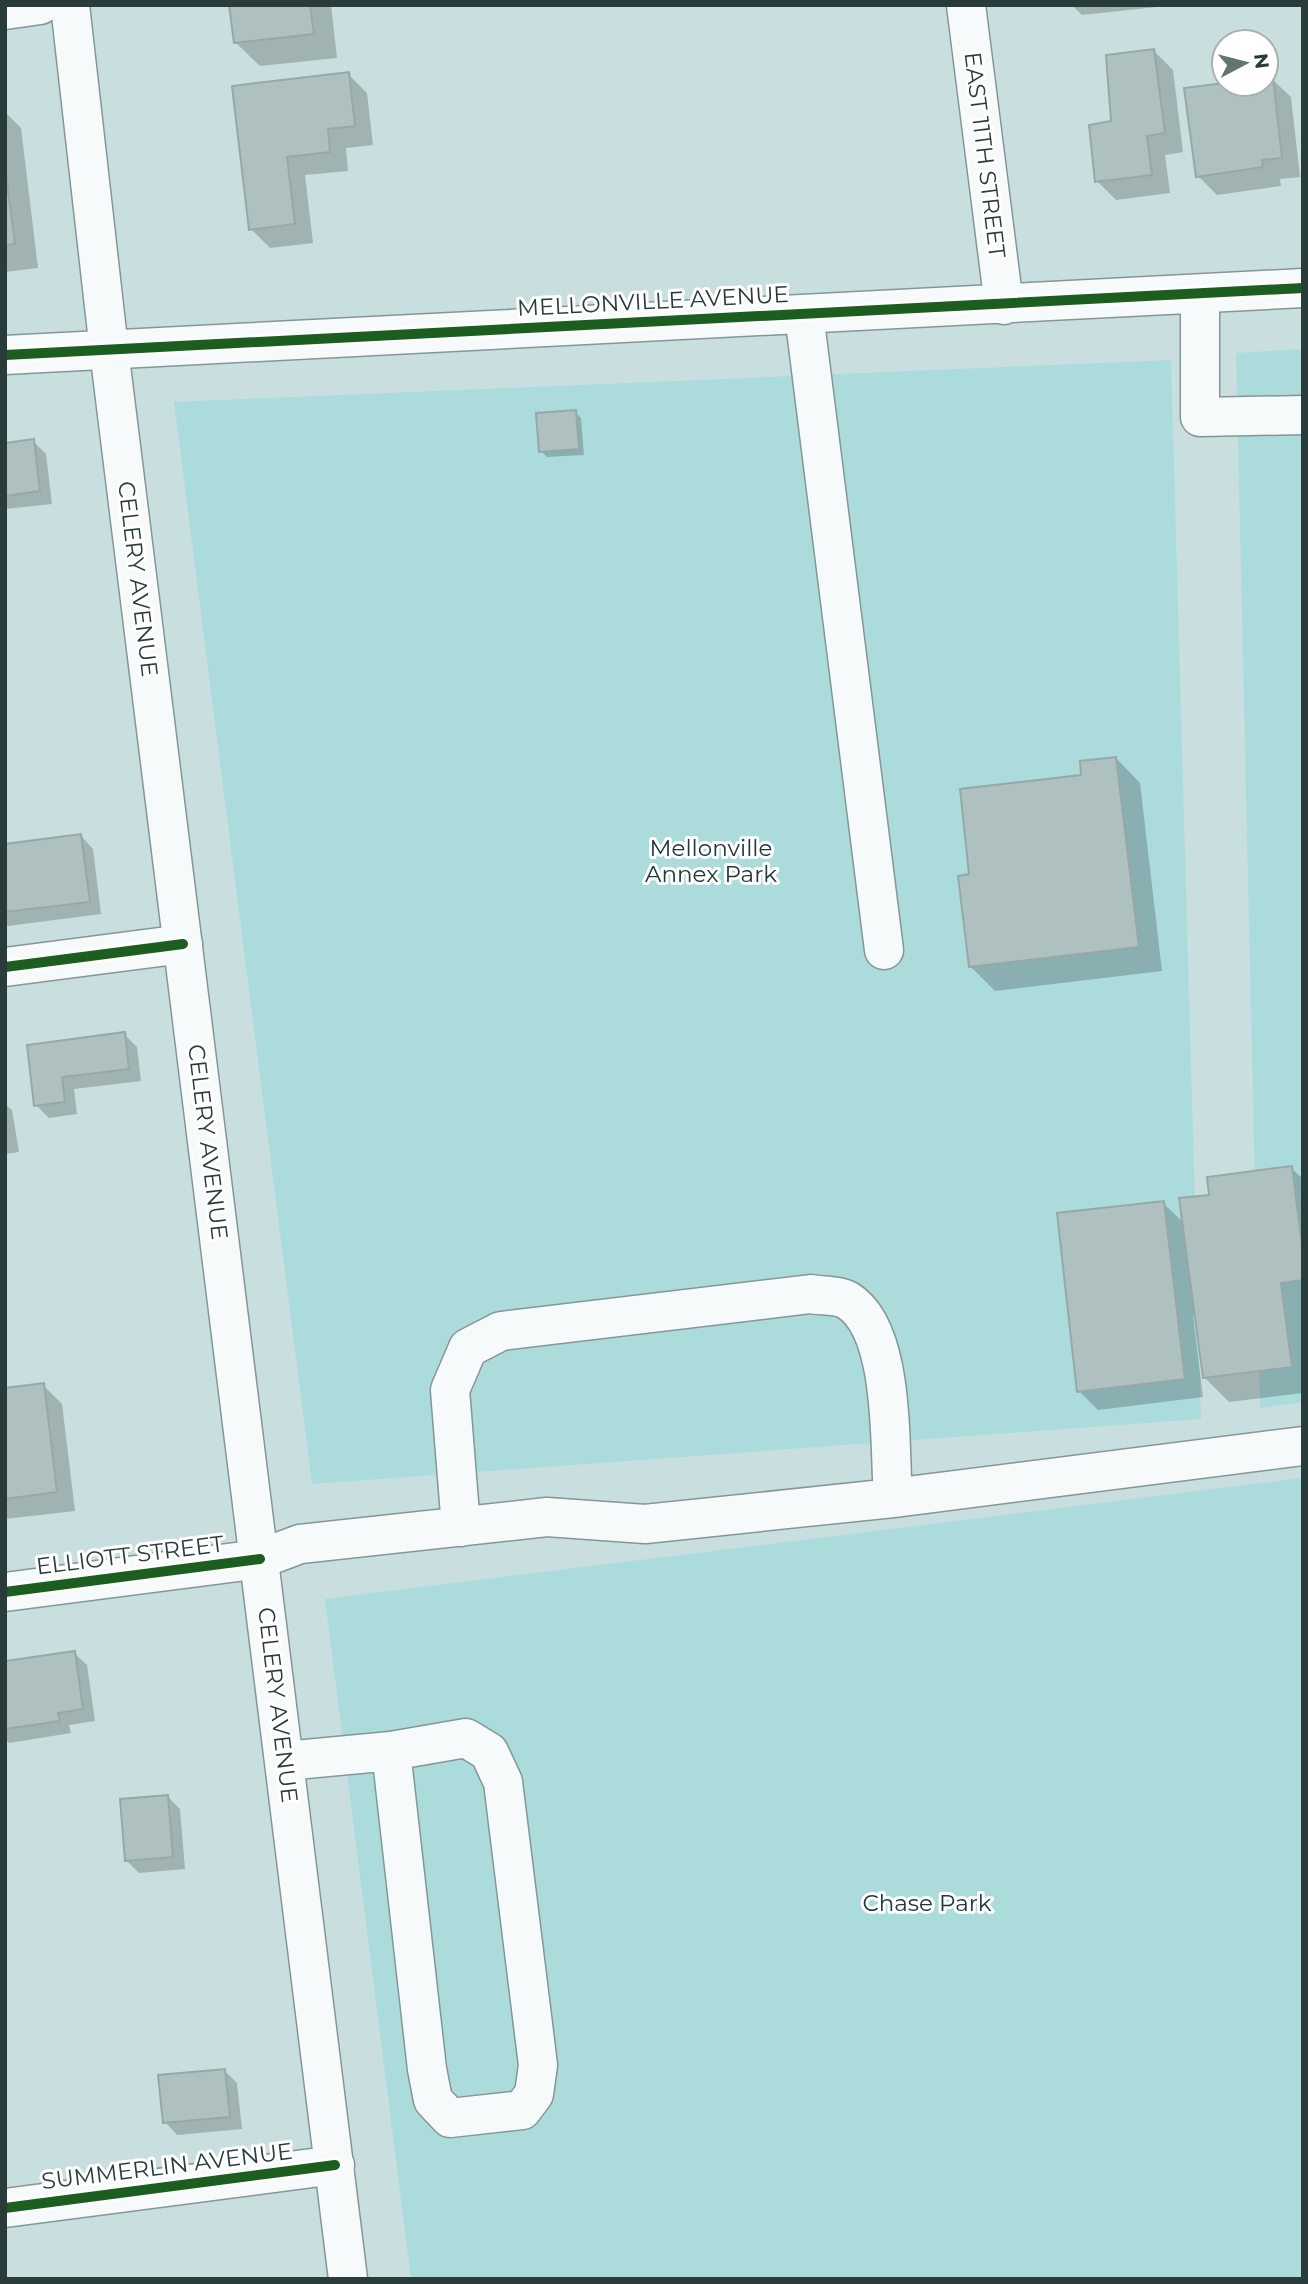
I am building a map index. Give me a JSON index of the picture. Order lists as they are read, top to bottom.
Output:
{
  "streets": {
    "street": [
      "EAST 11TH STREET",
      "MELLONVILLE AVENUE",
      "CELERY AVENUE",
      "ELLIOTT STREET",
      "SUMMERLIN AVENUE"
    ]
  },
  "crossings": [
    ["EAST 11TH STREET", "MELLONVILLE AVENUE"],
    ["MELLONVILLE AVENUE", "CELERY AVENUE"],
    ["CELERY AVENUE", "ELLIOTT STREET"],
    ["CELERY AVENUE", "SUMMERLIN AVENUE"]
  ],
  "parks": ["Mellonville Annex Park", "Chase Park"],
  "north": "right"
}
